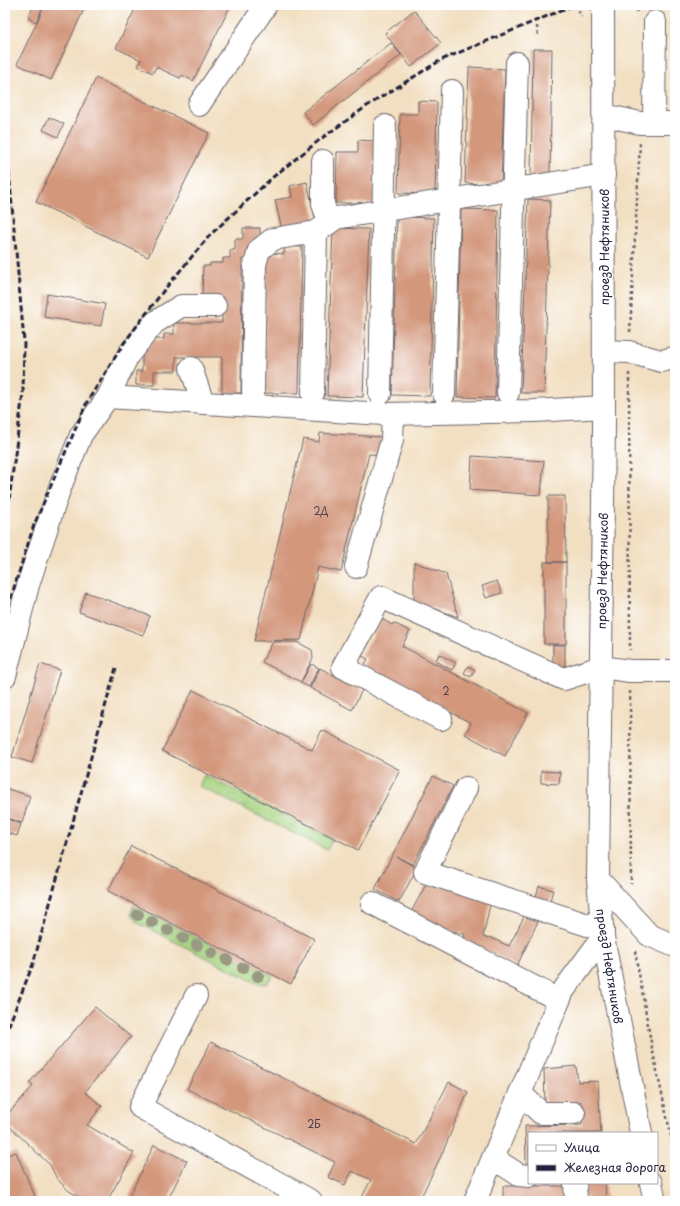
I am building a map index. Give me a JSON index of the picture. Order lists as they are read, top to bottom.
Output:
{
  "streets": {
    "street": ["проезд Нефтяников"]
  },
  "house_numbers": ["2Д", "2", "2Б"],
  "legend": ["Улица", "Железная дорога"]
}
